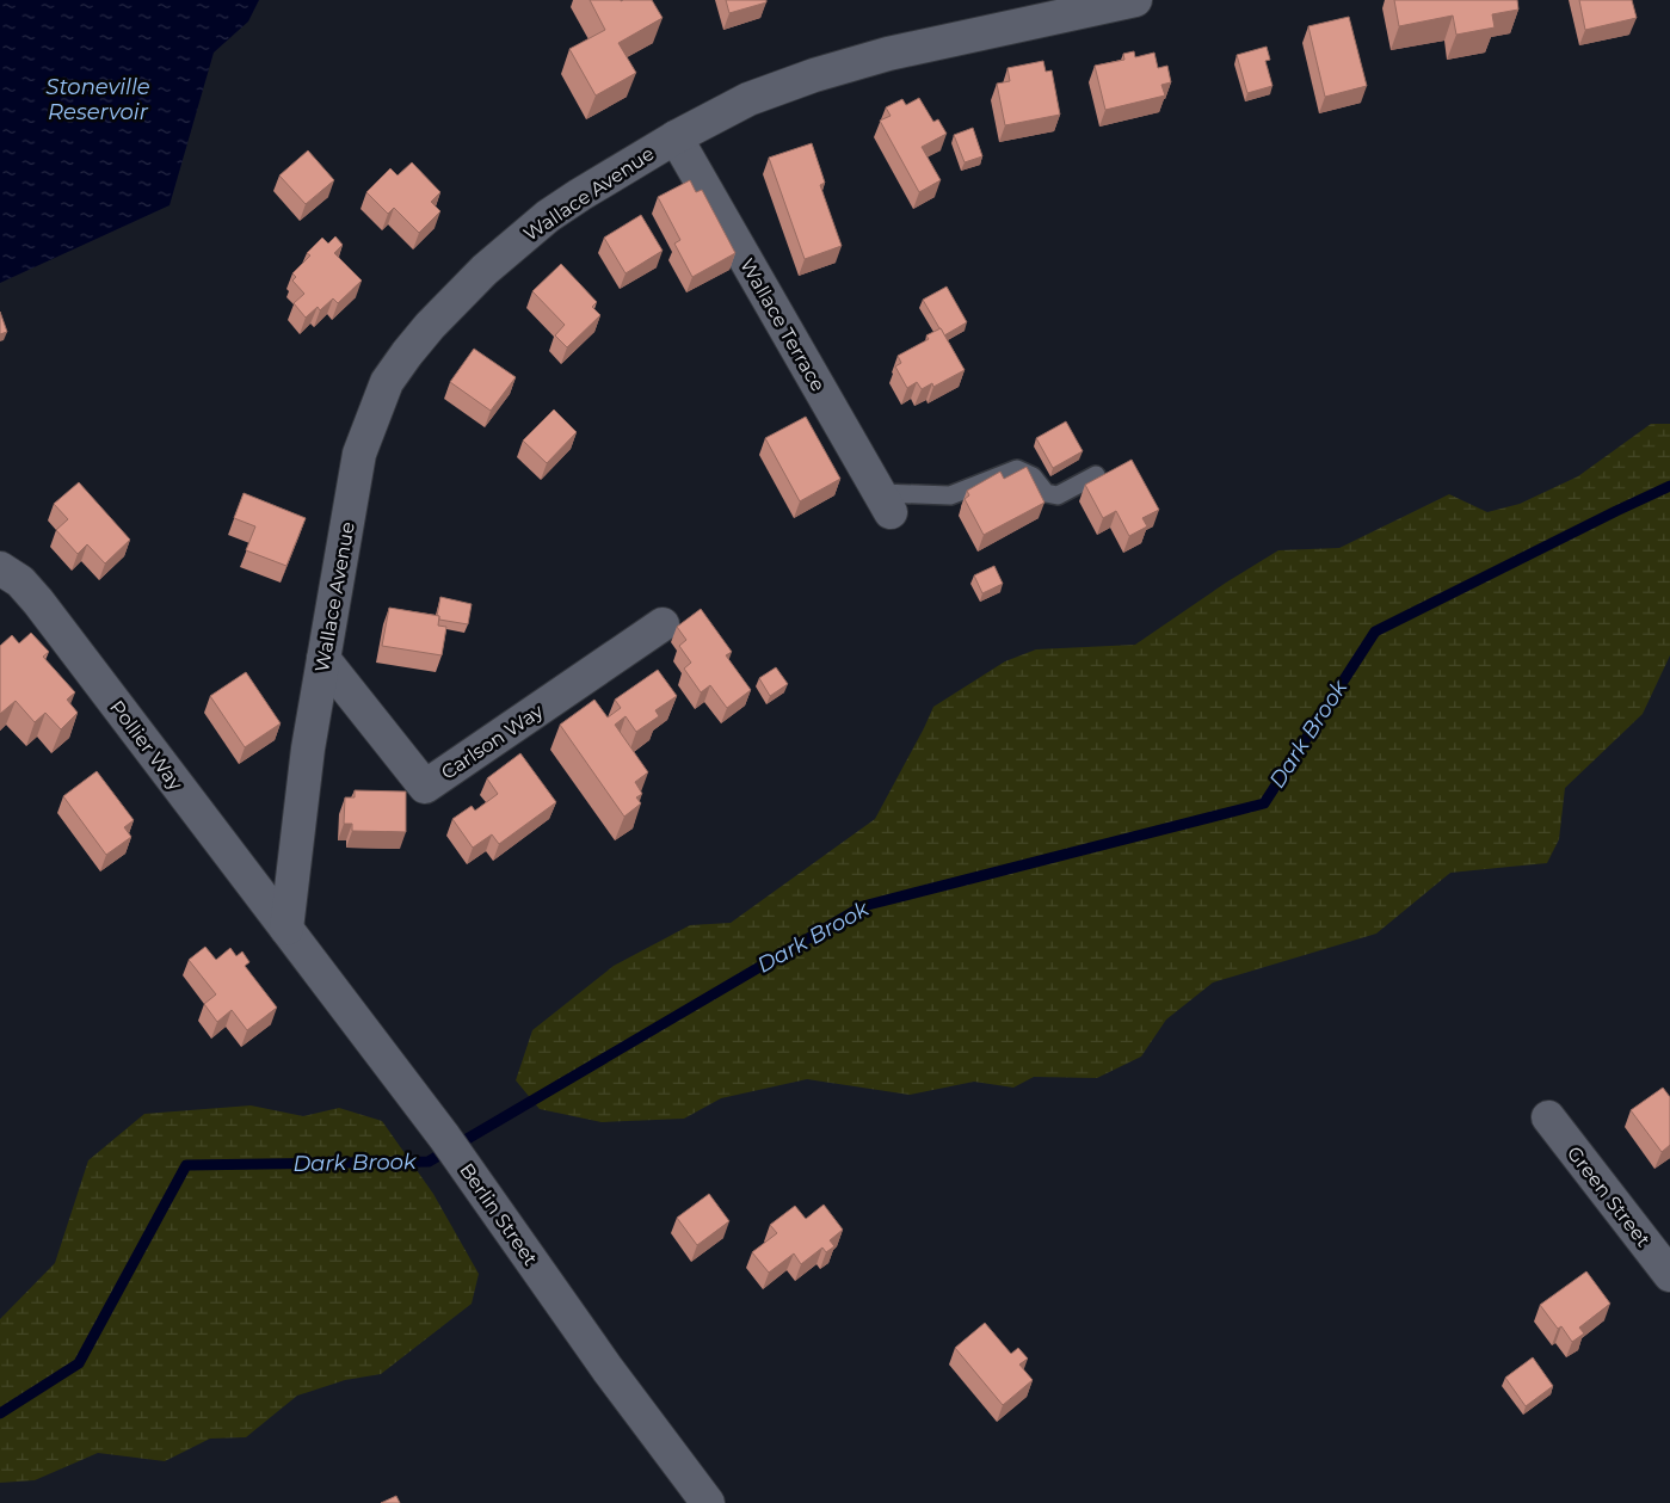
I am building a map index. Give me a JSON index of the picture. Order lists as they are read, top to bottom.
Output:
{
  "streets": {
    "street": [
      "Wallace Avenue",
      "Wallace Terrace",
      "Carlson Way",
      "Pollier Way",
      "Green Street",
      "Berlin Street"
    ]
  },
  "crossings": [
    ["Wallace Avenue", "Wallace Terrace"],
    ["Wallace Avenue", "Carlson Way"],
    ["Wallace Avenue", "Pollier Way"],
    ["Wallace Avenue", "Berlin Street"],
    ["Pollier Way", "Berlin Street"]
  ],
  "water": ["Stoneville Reservoir", "Dark Brook"]
}
